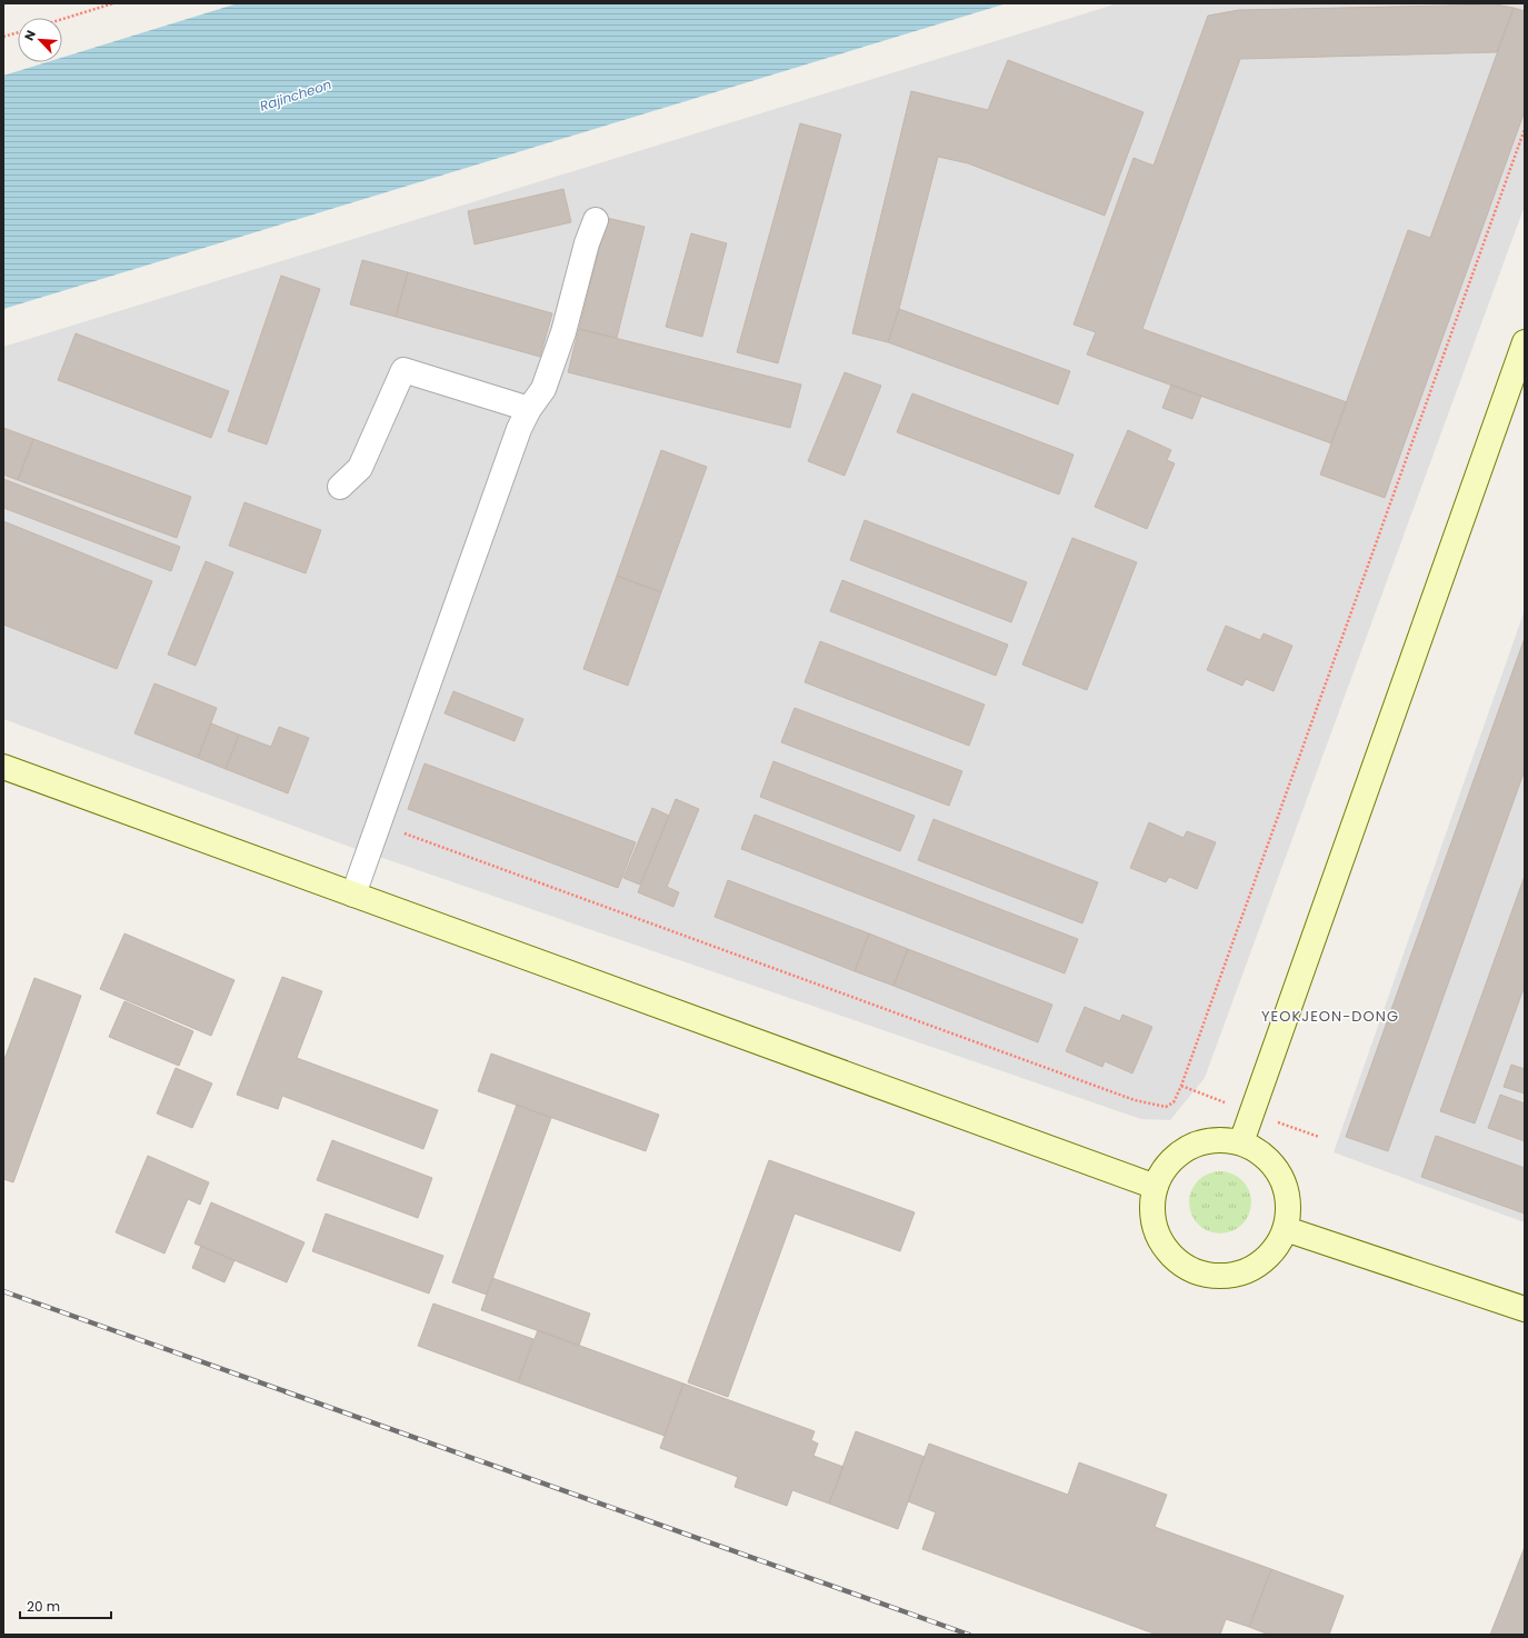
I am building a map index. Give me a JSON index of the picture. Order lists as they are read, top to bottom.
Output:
{
  "districts": ["YEOKJEON-DONG"],
  "water": ["Rajincheon"],
  "scale_bar": "20 m",
  "north": "top left"
}
